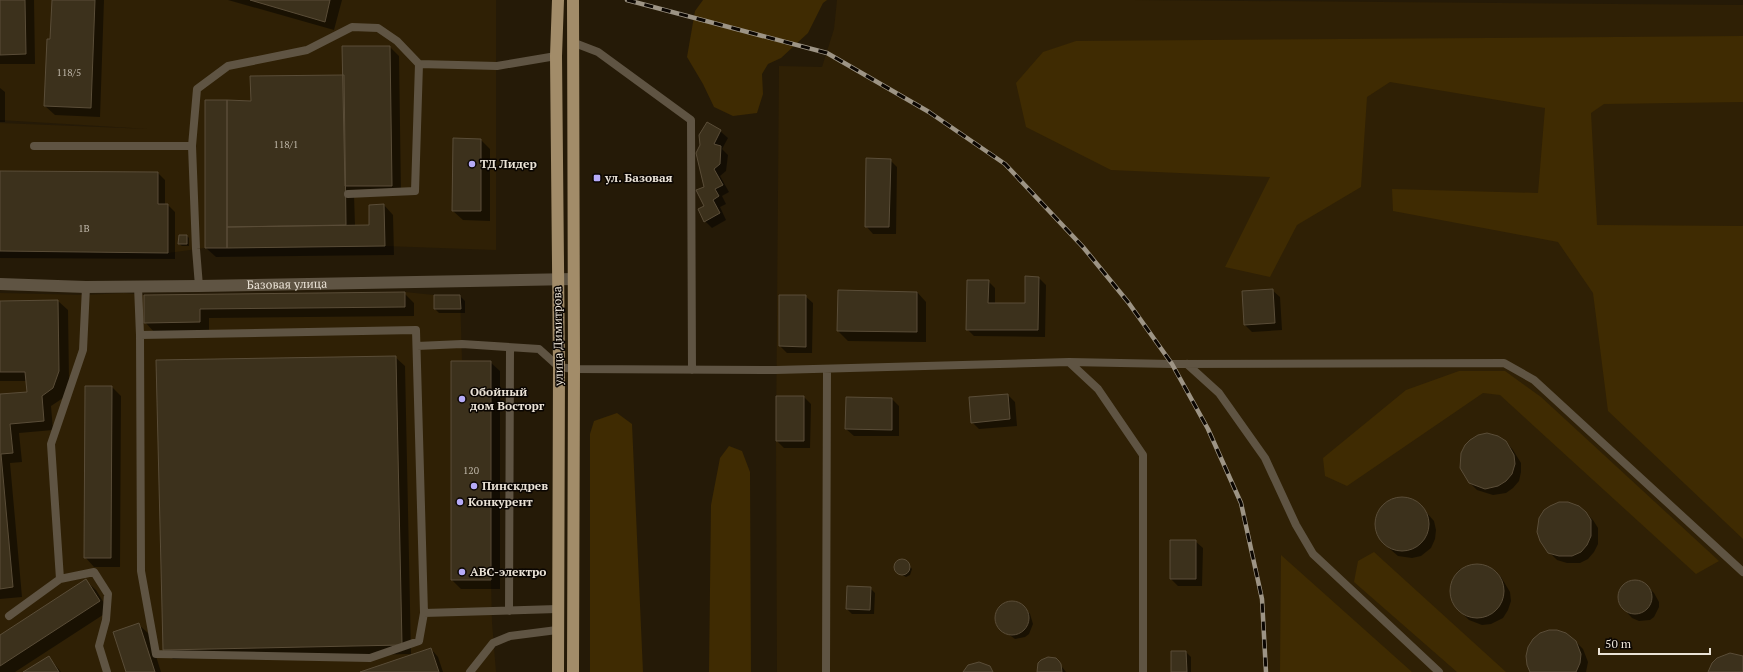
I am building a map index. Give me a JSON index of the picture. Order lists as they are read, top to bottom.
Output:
{
  "streets": {
    "main road": ["улица Димитрова"],
    "street": ["Базовая улица"]
  },
  "crossings": [
    ["Базовая улица", "улица Димитрова"]
  ],
  "places": {
    "other": [
      "ТД Лидер",
      "Обойный дом Восторг",
      "Пинскдрев",
      "Конкурент",
      "АВС-электро"
    ],
    "transit": ["ул. Базовая"]
  },
  "house_numbers": [
    "118/5",
    "118/1",
    "1В",
    "120"
  ],
  "scale_bar": "50 m"
}
